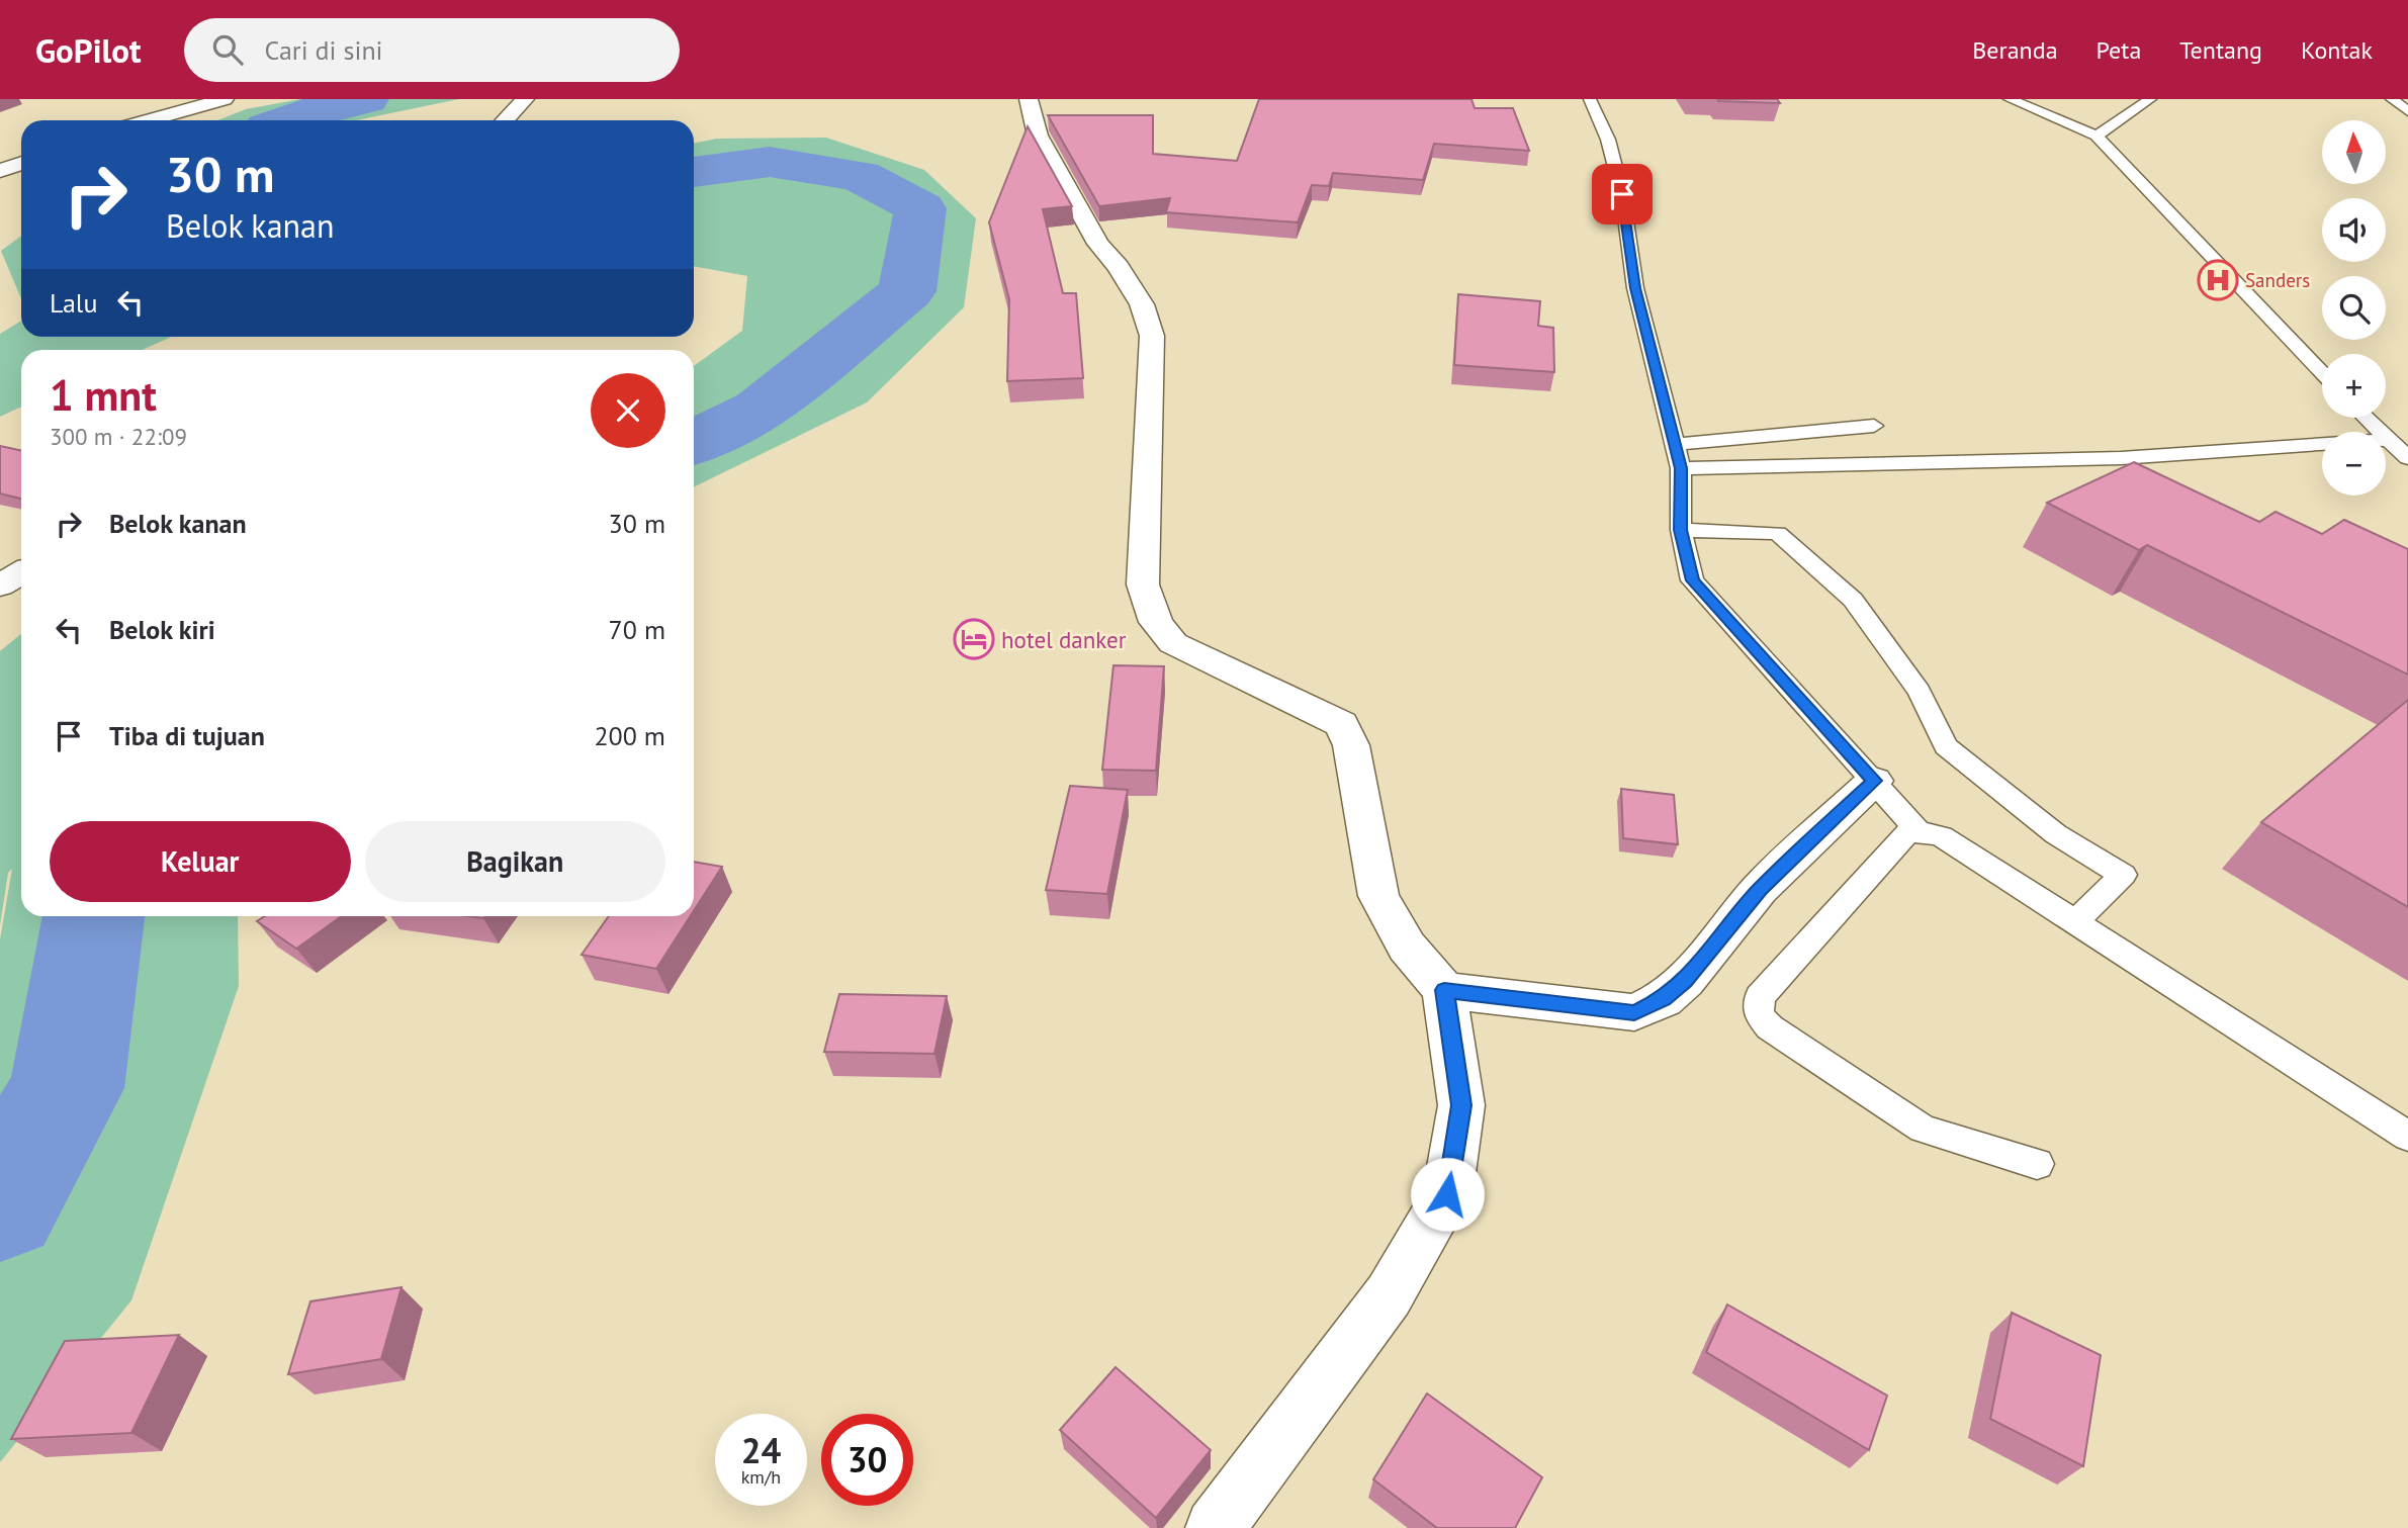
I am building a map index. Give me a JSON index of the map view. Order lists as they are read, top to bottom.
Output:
{
  "places": {
    "hospital": ["Sanders"],
    "hotel": ["hotel danker"]
  },
  "north": "top",
  "page": {
    "header": "GoPilot",
    "search": "Cari di sini",
    "nav": [
      "Beranda",
      "Peta",
      "Tentang",
      "Kontak"
    ],
    "map_buttons": ["+", "−"],
    "turn": ["30 m", "Belok kanan"],
    "then": "Lalu",
    "heading": ["1 mnt", "300 m · 22:09"],
    "list": [
      {
        "name": "Belok kanan",
        "value": "30 m"
      },
      {
        "name": "Belok kiri",
        "value": "70 m"
      },
      {
        "name": "Tiba di tujuan",
        "value": "200 m"
      }
    ],
    "buttons": ["Keluar", "Bagikan"],
    "speed": "24 km/h",
    "limit": "30"
  }
}
